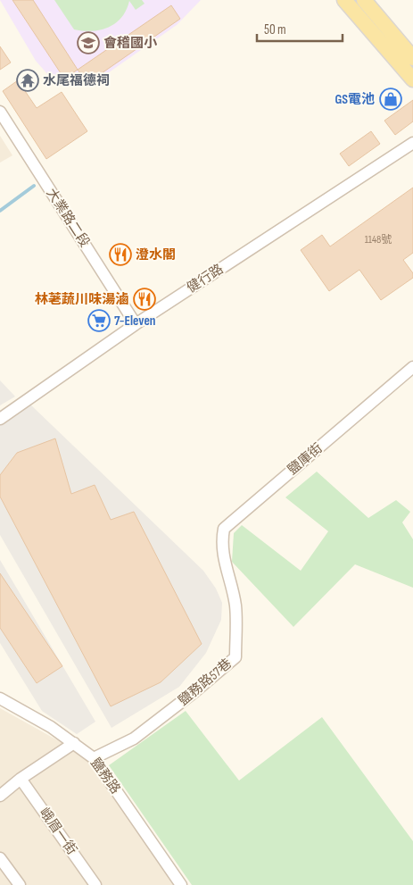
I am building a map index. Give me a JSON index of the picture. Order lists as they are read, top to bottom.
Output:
{
  "streets": {
    "street": [
      "大業路二段",
      "健行路",
      "鹽庫街",
      "鹽務路57巷",
      "鹽務路",
      "峨眉一街"
    ]
  },
  "crossings": [
    ["大業路二段", "健行路"],
    ["鹽庫街", "鹽務路57巷"],
    ["鹽務路57巷", "鹽務路"]
  ],
  "places": {
    "school or university": ["會稽國小"],
    "temple": ["水尾福德祠"],
    "shop": ["GS電池"],
    "restaurant": ["澄水閣", "林荖蔬川味湯滷"],
    "supermarket": ["7-Eleven"]
  },
  "house_numbers": ["1148號"],
  "scale_bar": "50 m"
}
